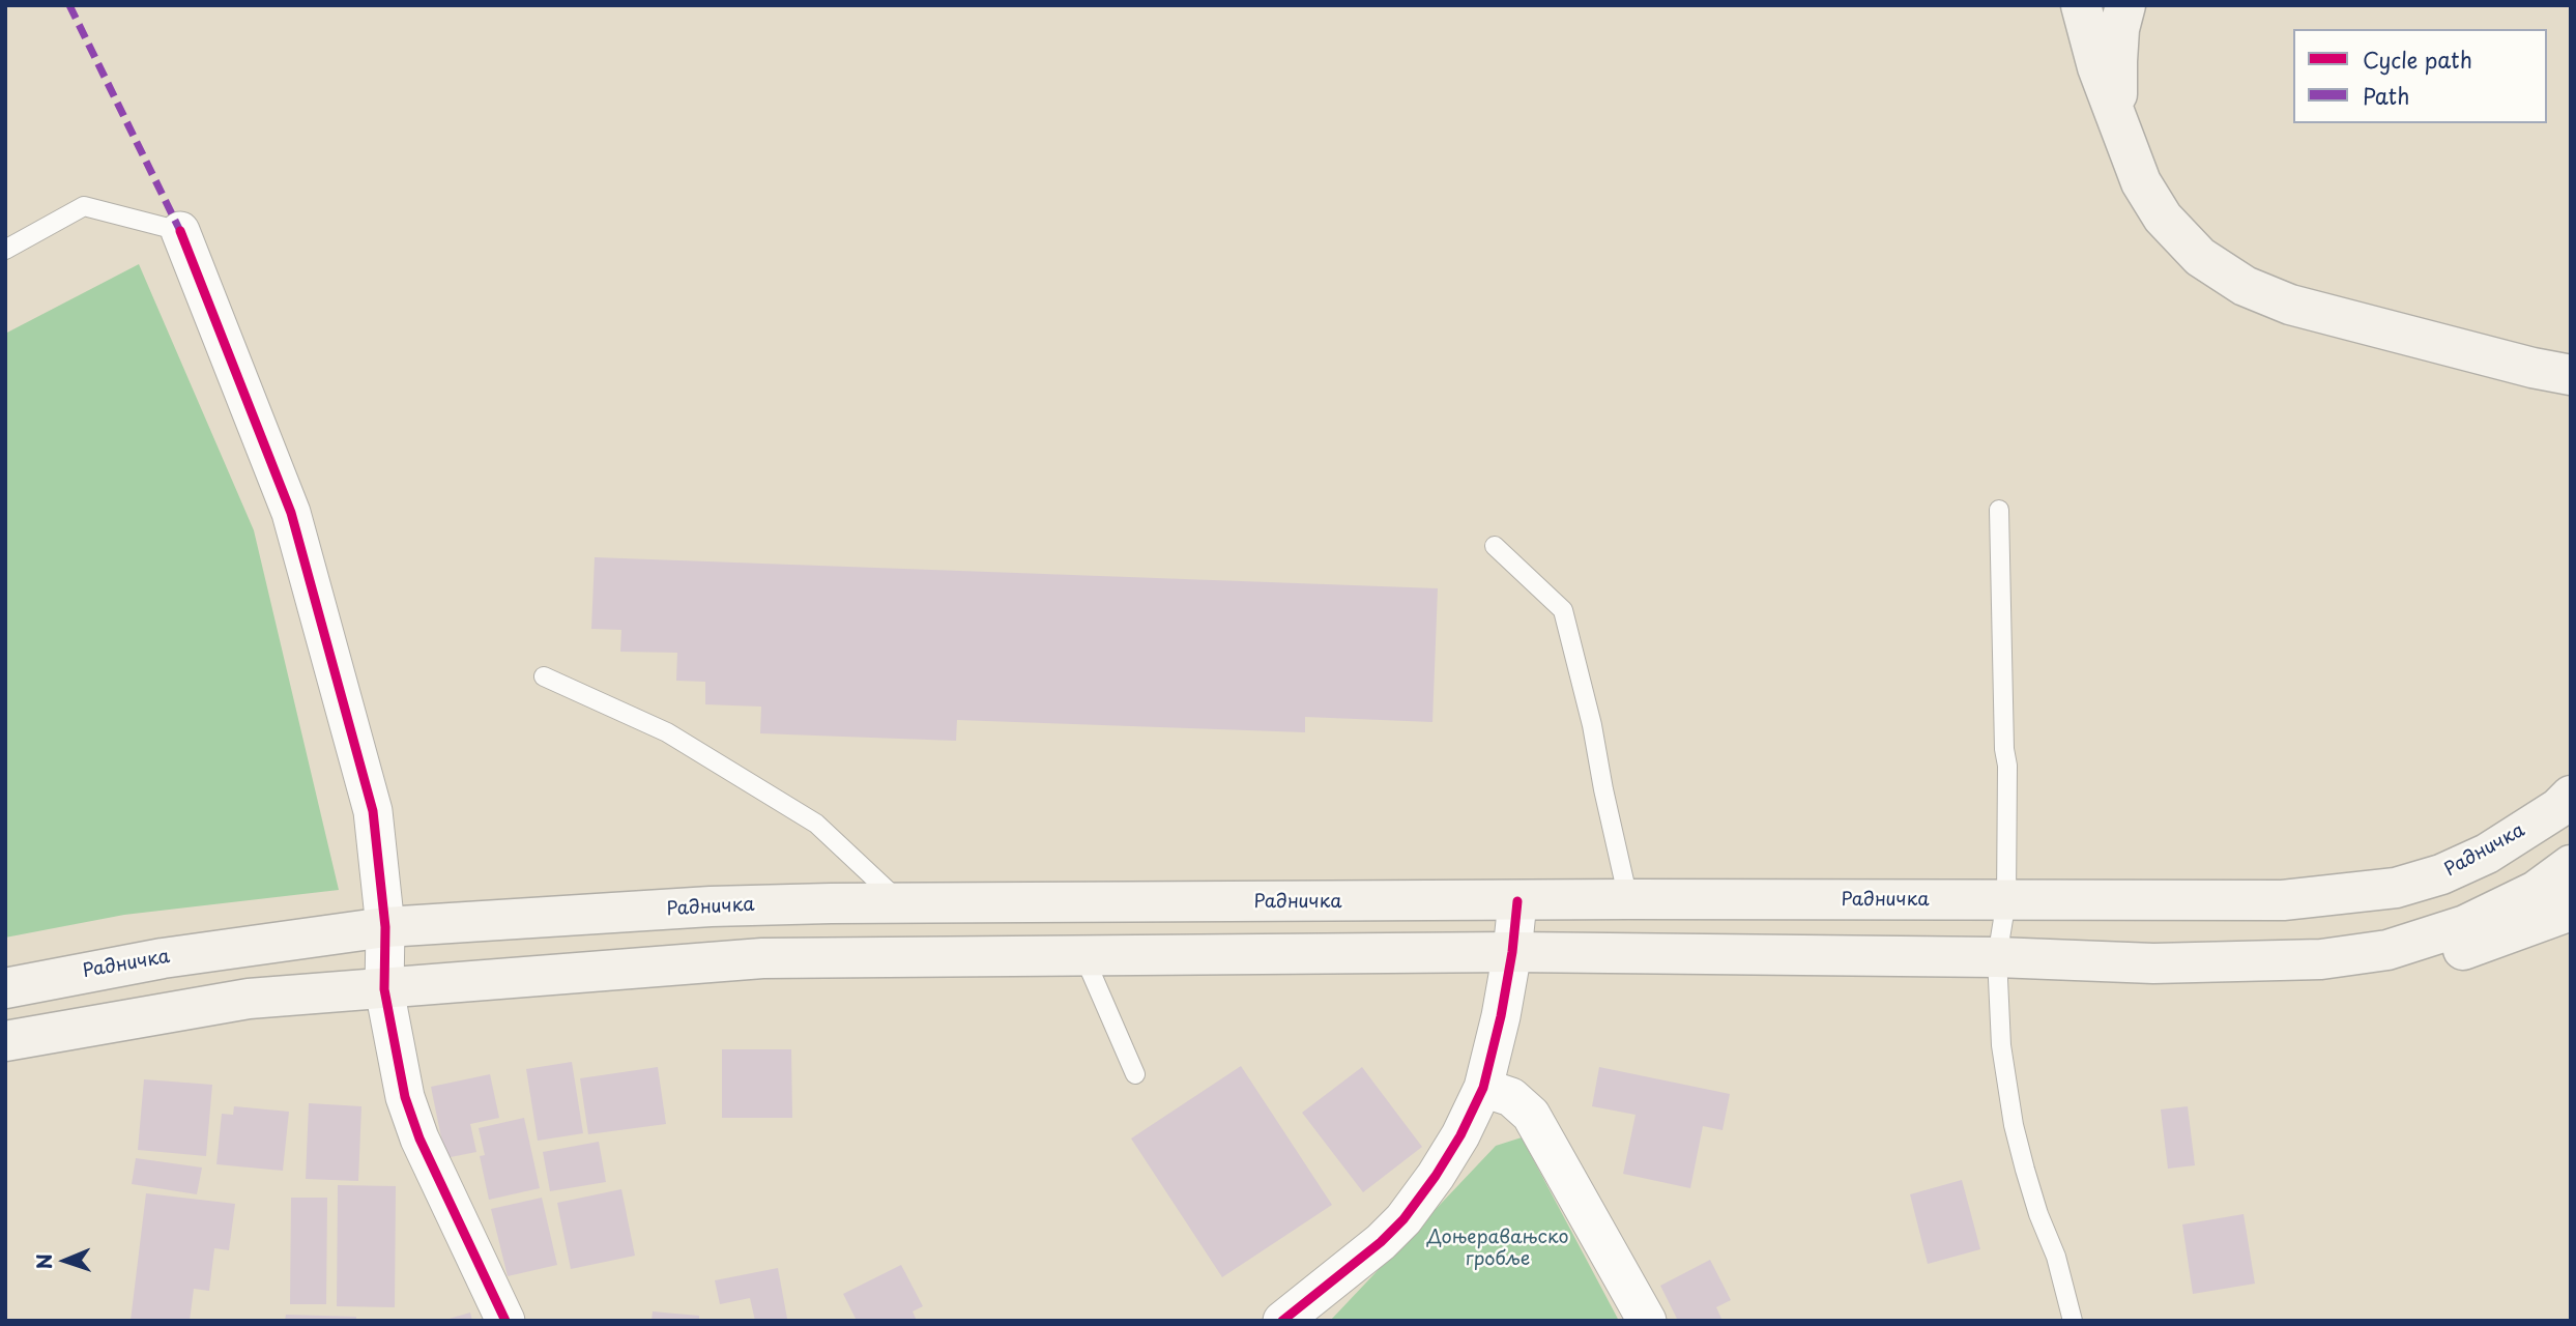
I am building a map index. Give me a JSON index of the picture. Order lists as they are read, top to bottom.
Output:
{
  "streets": {
    "main road": ["Радничка"]
  },
  "parks": ["Доњеравањско гробље"],
  "legend": ["Cycle path", "Path"],
  "north": "left"
}
